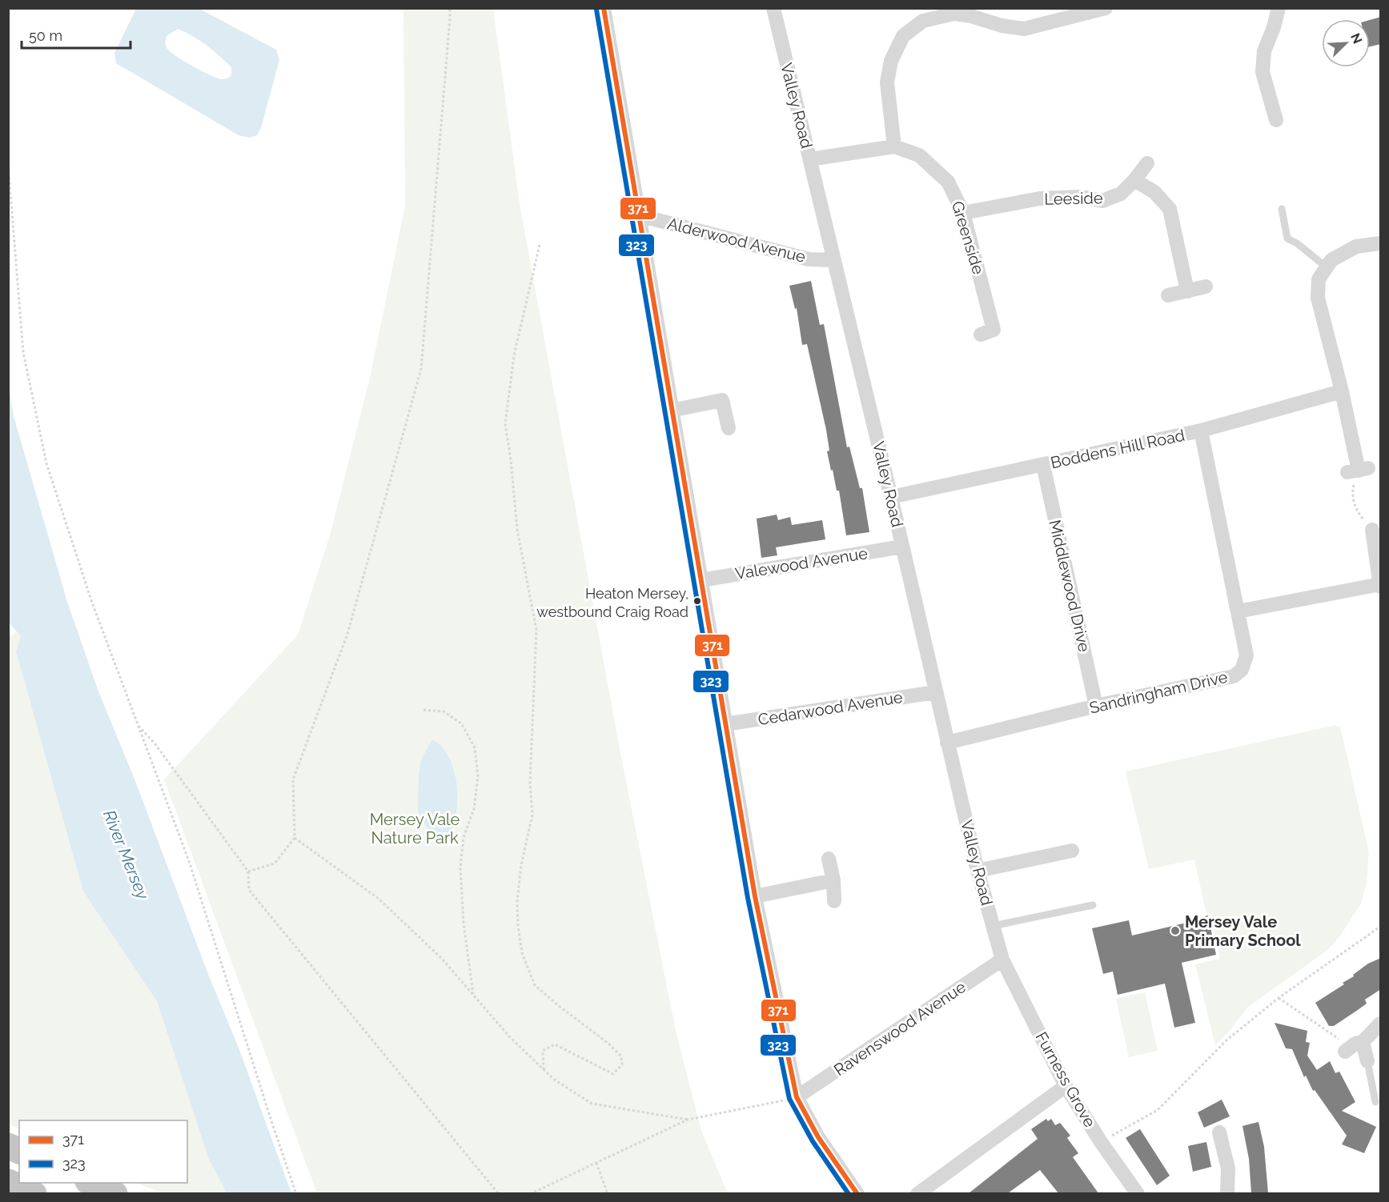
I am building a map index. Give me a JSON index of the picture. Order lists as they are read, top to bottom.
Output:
{
  "streets": {
    "street": [
      "Valley Road",
      "Leeside",
      "Greenside",
      "Alderwood Avenue",
      "Boddens Hill Road",
      "Valewood Avenue",
      "Middlewood Drive",
      "Sandringham Drive",
      "Cedarwood Avenue",
      "Ravenswood Avenue",
      "Furness Grove"
    ]
  },
  "crossings": [
    ["Valley Road", "Greenside"],
    ["Valley Road", "Alderwood Avenue"],
    ["Valley Road", "Boddens Hill Road"],
    ["Valley Road", "Valewood Avenue"],
    ["Valley Road", "Sandringham Drive"],
    ["Valley Road", "Cedarwood Avenue"],
    ["Valley Road", "Ravenswood Avenue"],
    ["Valley Road", "Furness Grove"],
    ["Leeside", "Greenside"],
    ["Boddens Hill Road", "Middlewood Drive"],
    ["Boddens Hill Road", "Sandringham Drive"],
    ["Middlewood Drive", "Sandringham Drive"],
    ["Ravenswood Avenue", "Furness Grove"]
  ],
  "water": ["River Mersey"],
  "parks": ["Mersey Vale Nature Park"],
  "places": ["Heaton Mersey, westbound Craig Road", "Mersey Vale Primary School"],
  "lines": ["transit line 371", "transit line 323"],
  "legend": ["371", "323"],
  "scale_bar": "50 m",
  "north": "top right"
}
